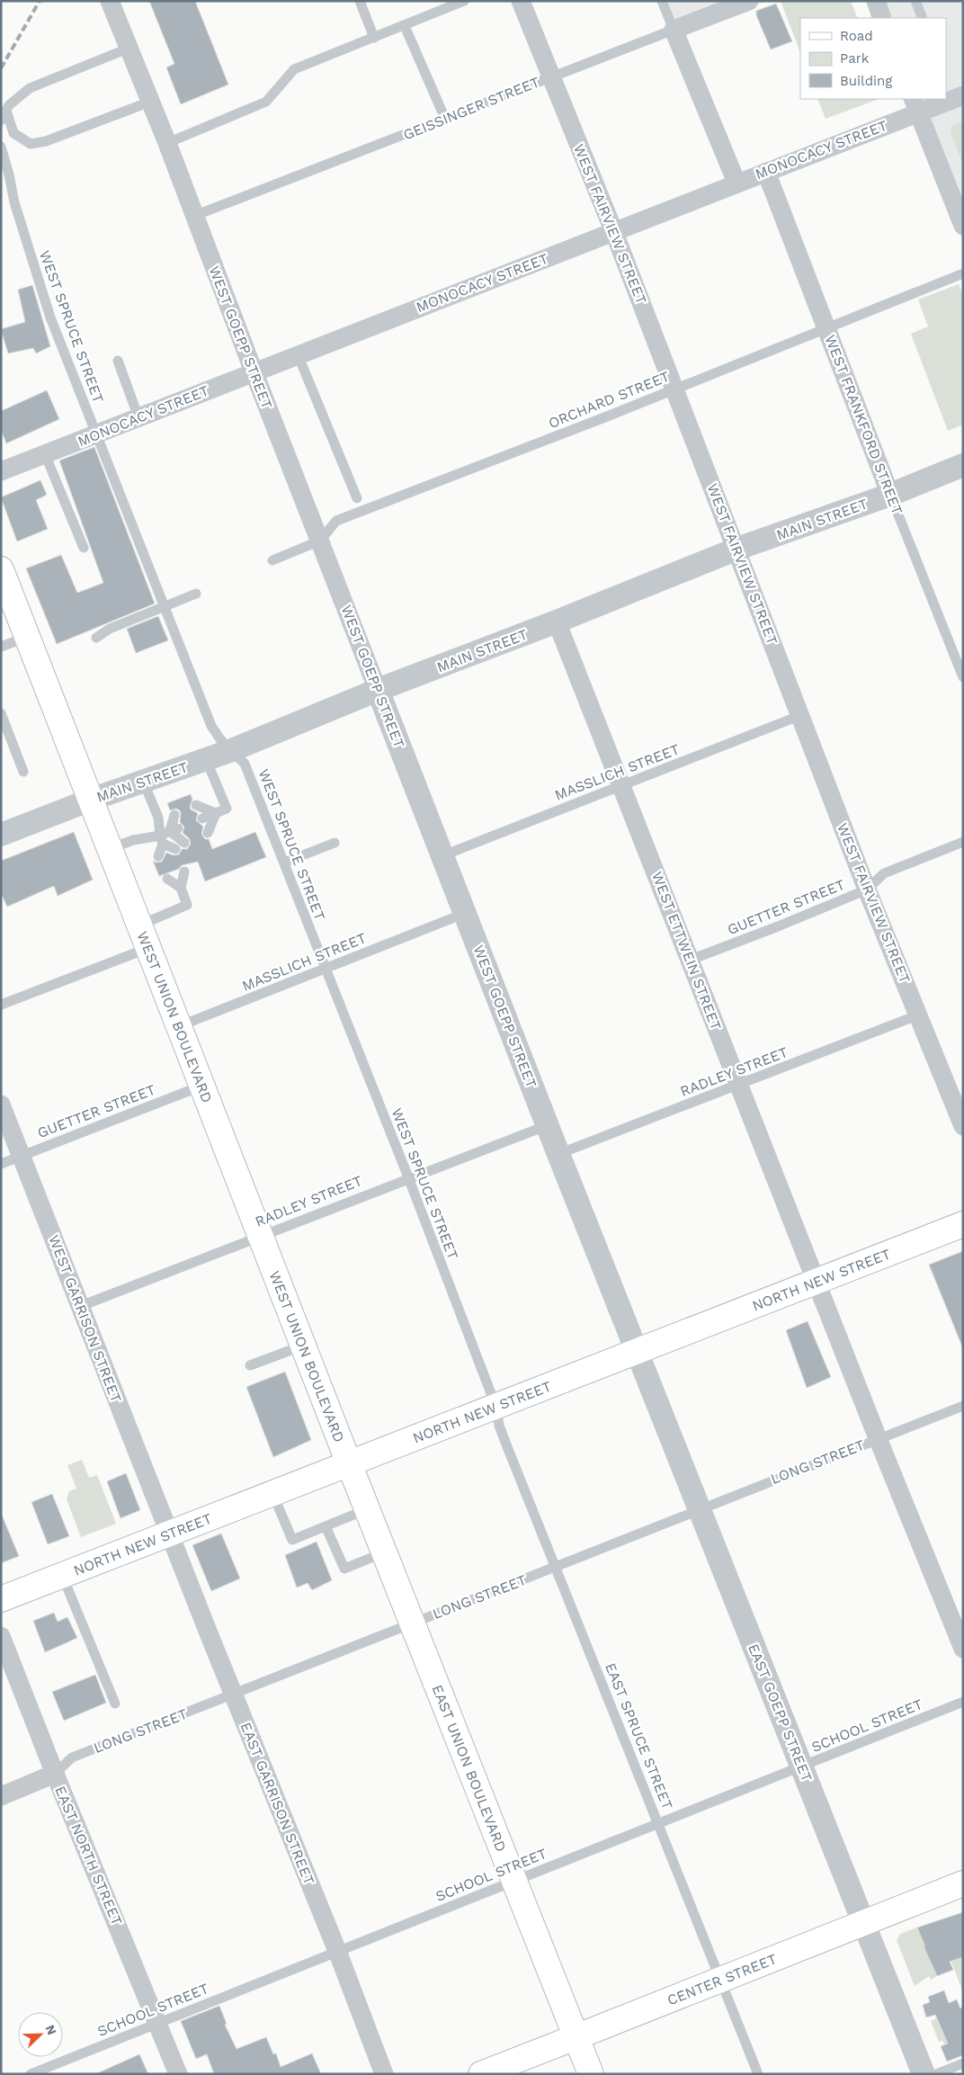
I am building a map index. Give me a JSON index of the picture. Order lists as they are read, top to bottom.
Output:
{
  "streets": {
    "main road": [
      "WEST UNION BOULEVARD",
      "NORTH NEW STREET",
      "EAST UNION BOULEVARD",
      "CENTER STREET"
    ],
    "street": [
      "GEISSINGER STREET",
      "MONOCACY STREET",
      "WEST FAIRVIEW STREET",
      "WEST GOEPP STREET",
      "WEST FRANKFORD STREET",
      "MAIN STREET",
      "WEST ETTWEIN STREET",
      "WEST GARRISON STREET",
      "LONG STREET",
      "EAST GOEPP STREET",
      "EAST GARRISON STREET",
      "EAST NORTH STREET"
    ],
    "lane": [
      "WEST SPRUCE STREET",
      "ORCHARD STREET",
      "MASSLICH STREET",
      "GUETTER STREET",
      "RADLEY STREET",
      "SCHOOL STREET",
      "EAST SPRUCE STREET"
    ]
  },
  "crossings": [
    ["GEISSINGER STREET", "WEST FAIRVIEW STREET"],
    ["GEISSINGER STREET", "WEST GOEPP STREET"],
    ["MONOCACY STREET", "WEST FAIRVIEW STREET"],
    ["MONOCACY STREET", "WEST SPRUCE STREET"],
    ["MONOCACY STREET", "WEST GOEPP STREET"],
    ["MONOCACY STREET", "WEST FRANKFORD STREET"],
    ["WEST FAIRVIEW STREET", "ORCHARD STREET"],
    ["WEST FAIRVIEW STREET", "MAIN STREET"],
    ["WEST FAIRVIEW STREET", "MASSLICH STREET"],
    ["WEST FAIRVIEW STREET", "GUETTER STREET"],
    ["WEST FAIRVIEW STREET", "RADLEY STREET"],
    ["WEST SPRUCE STREET", "MAIN STREET"],
    ["WEST SPRUCE STREET", "MASSLICH STREET"],
    ["WEST SPRUCE STREET", "RADLEY STREET"],
    ["WEST SPRUCE STREET", "NORTH NEW STREET"],
    ["WEST SPRUCE STREET", "EAST SPRUCE STREET"],
    ["WEST GOEPP STREET", "ORCHARD STREET"],
    ["WEST GOEPP STREET", "MAIN STREET"],
    ["WEST GOEPP STREET", "MASSLICH STREET"],
    ["WEST GOEPP STREET", "RADLEY STREET"],
    ["WEST GOEPP STREET", "NORTH NEW STREET"],
    ["WEST GOEPP STREET", "EAST GOEPP STREET"],
    ["ORCHARD STREET", "WEST FRANKFORD STREET"],
    ["WEST FRANKFORD STREET", "MAIN STREET"],
    ["MAIN STREET", "WEST ETTWEIN STREET"],
    ["MAIN STREET", "WEST UNION BOULEVARD"],
    ["MASSLICH STREET", "WEST ETTWEIN STREET"],
    ["MASSLICH STREET", "WEST UNION BOULEVARD"],
    ["GUETTER STREET", "WEST ETTWEIN STREET"],
    ["GUETTER STREET", "WEST UNION BOULEVARD"],
    ["GUETTER STREET", "WEST GARRISON STREET"],
    ["WEST ETTWEIN STREET", "RADLEY STREET"],
    ["WEST ETTWEIN STREET", "NORTH NEW STREET"],
    ["WEST ETTWEIN STREET", "LONG STREET"],
    ["WEST UNION BOULEVARD", "RADLEY STREET"],
    ["WEST UNION BOULEVARD", "NORTH NEW STREET"],
    ["WEST UNION BOULEVARD", "EAST UNION BOULEVARD"],
    ["RADLEY STREET", "WEST GARRISON STREET"],
    ["NORTH NEW STREET", "WEST GARRISON STREET"],
    ["NORTH NEW STREET", "EAST GOEPP STREET"],
    ["NORTH NEW STREET", "EAST SPRUCE STREET"],
    ["NORTH NEW STREET", "EAST UNION BOULEVARD"],
    ["NORTH NEW STREET", "EAST GARRISON STREET"],
    ["WEST GARRISON STREET", "EAST GARRISON STREET"],
    ["LONG STREET", "EAST GOEPP STREET"],
    ["LONG STREET", "EAST SPRUCE STREET"],
    ["LONG STREET", "EAST UNION BOULEVARD"],
    ["LONG STREET", "EAST GARRISON STREET"],
    ["LONG STREET", "EAST NORTH STREET"],
    ["EAST GOEPP STREET", "SCHOOL STREET"],
    ["EAST GOEPP STREET", "CENTER STREET"],
    ["SCHOOL STREET", "EAST SPRUCE STREET"],
    ["SCHOOL STREET", "EAST UNION BOULEVARD"],
    ["SCHOOL STREET", "EAST GARRISON STREET"],
    ["SCHOOL STREET", "EAST NORTH STREET"],
    ["EAST SPRUCE STREET", "CENTER STREET"],
    ["EAST UNION BOULEVARD", "CENTER STREET"]
  ],
  "legend": ["Road", "Park", "Building"],
  "north": "top right"
}
